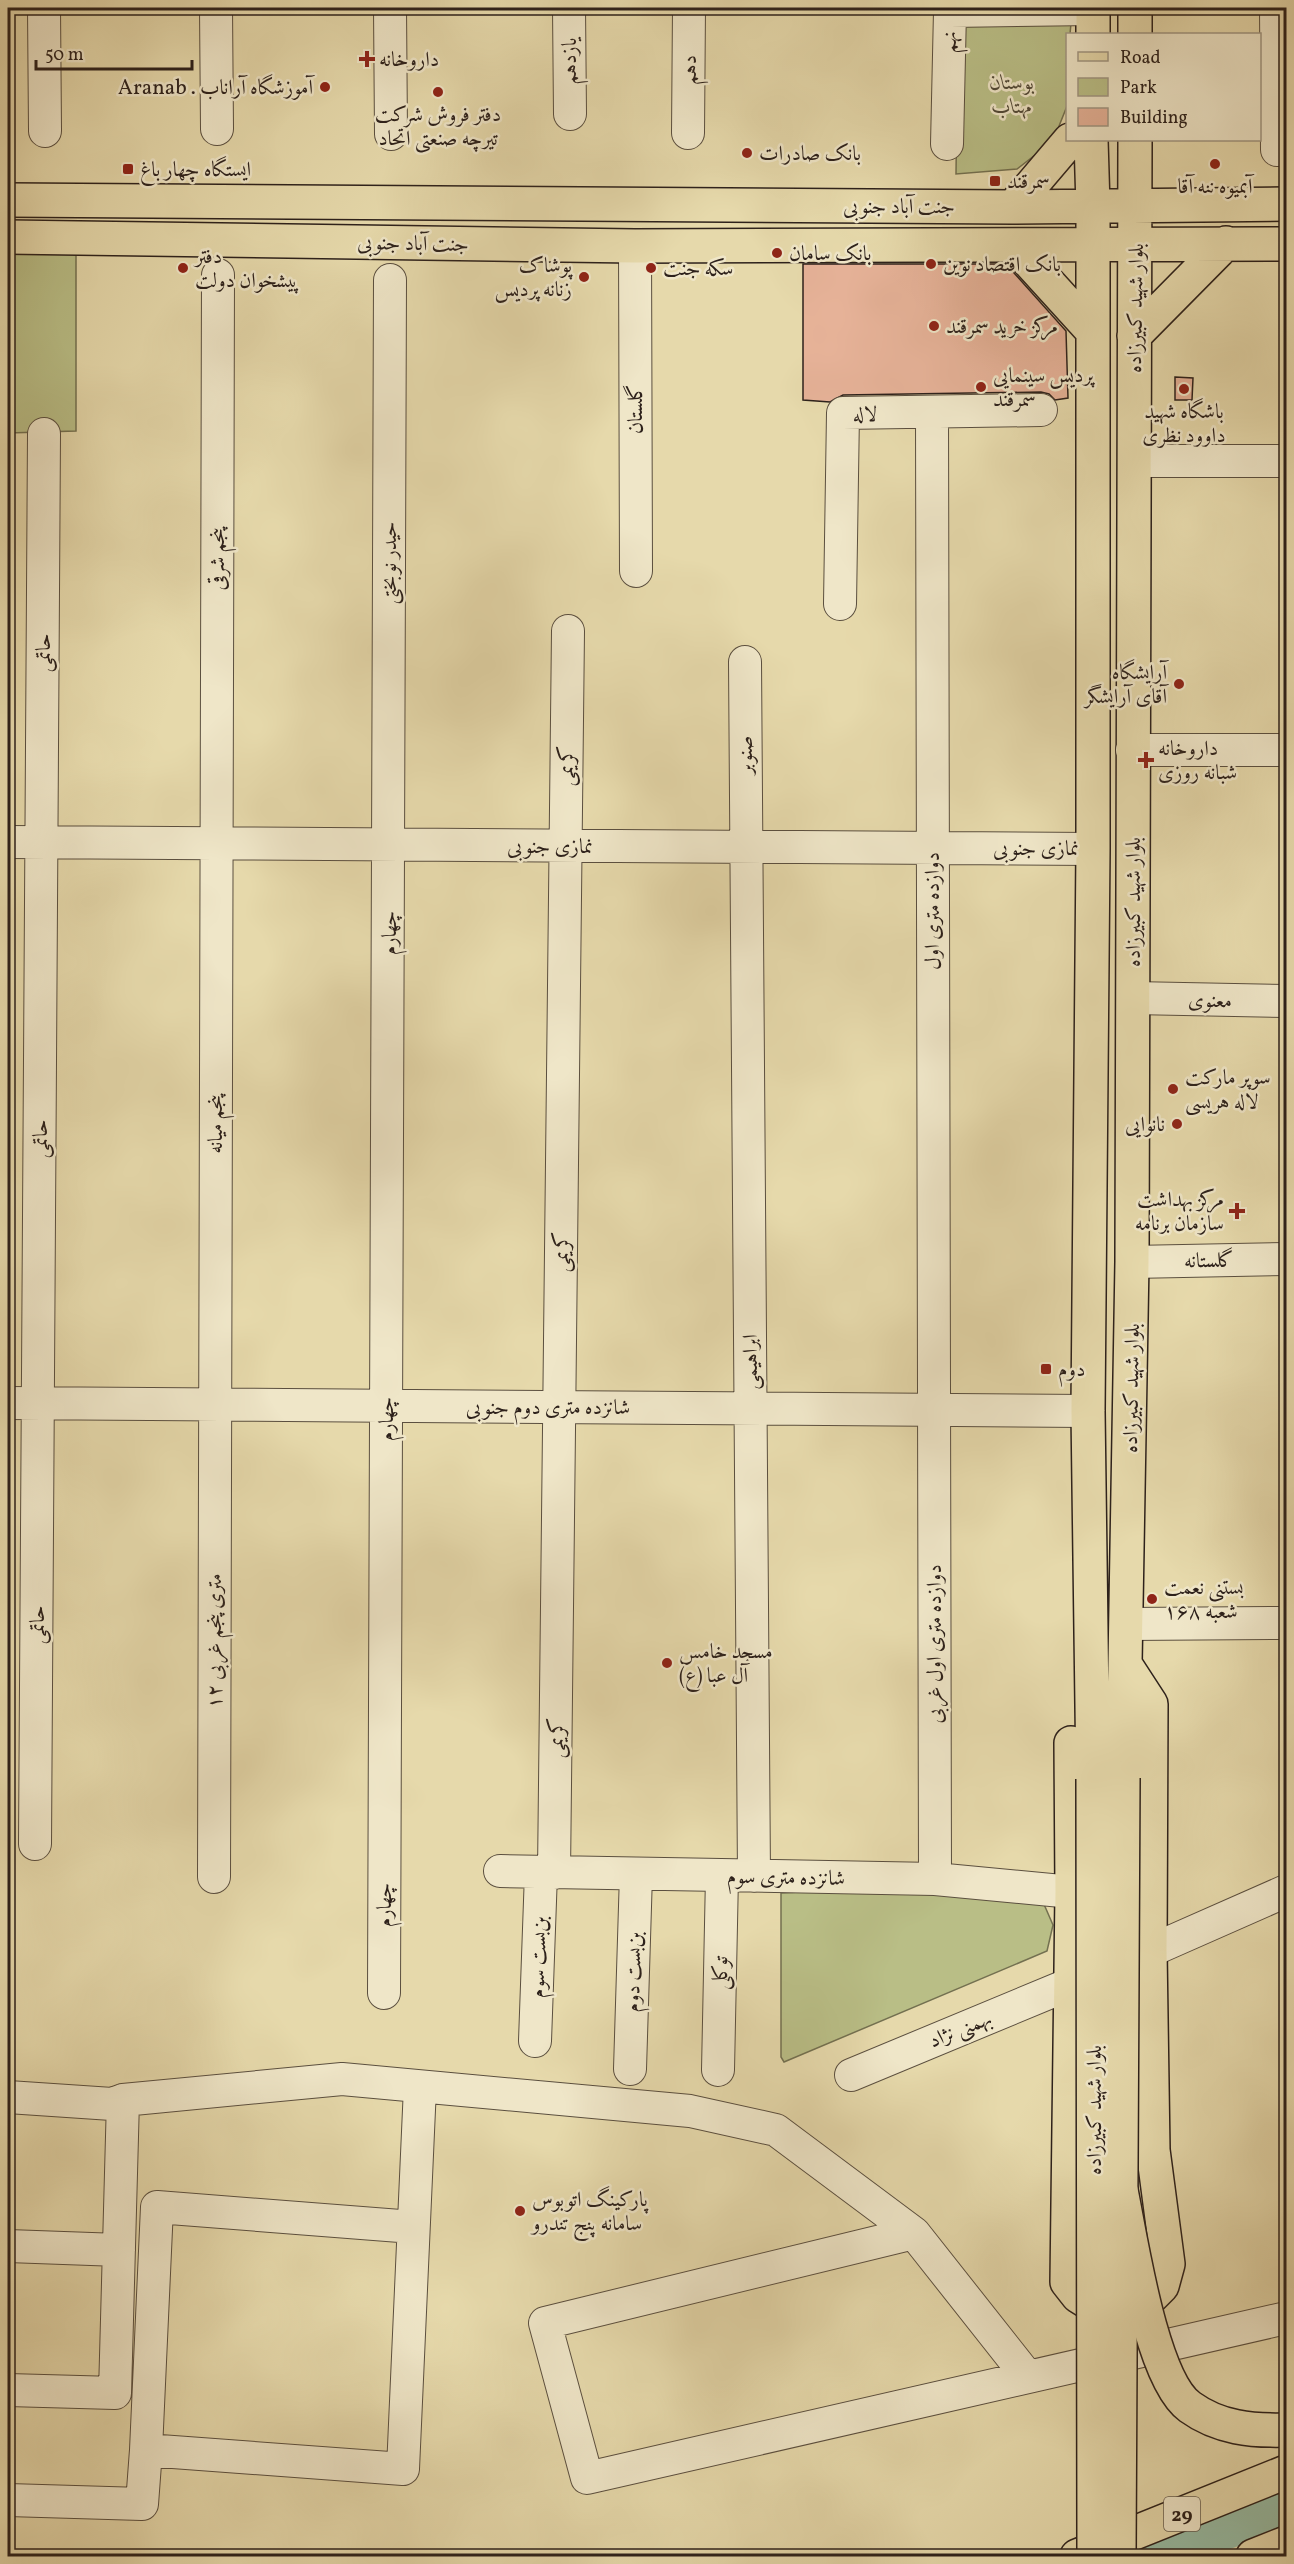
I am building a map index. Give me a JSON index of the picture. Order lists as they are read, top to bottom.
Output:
{
  "streets": {
    "main road": ["جنت آباد جنوبی", "بلوار شهید کبیرزاده", "29"],
    "street": [
      "نهم",
      "یازدهم",
      "دهم",
      "گلستان",
      "لاله",
      "پنجم شرقی",
      "حیدر نوبختی",
      "حاتمی",
      "صنوبر",
      "کریمی",
      "نمازی جنوبی",
      "دوازده متری اول",
      "چهارم",
      "معنوی",
      "پنجم میانه",
      "گلستانه",
      "ابراهیمی",
      "شانزده متری دوم جنوبی",
      "۱۲ متری پنجم غربی",
      "دوازده متری اول غربی",
      "شانزده متری سوم",
      "بن‌بست سوم",
      "بن‌بست دوم",
      "توکلی",
      "بهمنی نژاد"
    ]
  },
  "crossings": [
    ["جنت آباد جنوبی", "بلوار شهید کبیرزاده"],
    ["جنت آباد جنوبی", "گلستان"],
    ["بلوار شهید کبیرزاده", "نمازی جنوبی"],
    ["بلوار شهید کبیرزاده", "معنوی"],
    ["بلوار شهید کبیرزاده", "گلستانه"],
    ["بلوار شهید کبیرزاده", "شانزده متری دوم جنوبی"],
    ["بلوار شهید کبیرزاده", "شانزده متری سوم"],
    ["بلوار شهید کبیرزاده", "بهمنی نژاد"],
    ["لاله", "دوازده متری اول"],
    ["پنجم شرقی", "نمازی جنوبی"],
    ["پنجم شرقی", "پنجم میانه"],
    ["حیدر نوبختی", "نمازی جنوبی"],
    ["حیدر نوبختی", "چهارم"],
    ["حاتمی", "نمازی جنوبی"],
    ["حاتمی", "شانزده متری دوم جنوبی"],
    ["صنوبر", "نمازی جنوبی"],
    ["صنوبر", "ابراهیمی"],
    ["کریمی", "نمازی جنوبی"],
    ["کریمی", "شانزده متری دوم جنوبی"],
    ["کریمی", "شانزده متری سوم"],
    ["کریمی", "بن‌بست سوم"],
    ["نمازی جنوبی", "دوازده متری اول"],
    ["نمازی جنوبی", "چهارم"],
    ["نمازی جنوبی", "پنجم میانه"],
    ["نمازی جنوبی", "ابراهیمی"],
    ["دوازده متری اول", "شانزده متری دوم جنوبی"],
    ["دوازده متری اول", "دوازده متری اول غربی"],
    ["چهارم", "شانزده متری دوم جنوبی"],
    ["پنجم میانه", "شانزده متری دوم جنوبی"],
    ["پنجم میانه", "۱۲ متری پنجم غربی"],
    ["ابراهیمی", "شانزده متری دوم جنوبی"],
    ["ابراهیمی", "شانزده متری سوم"],
    ["شانزده متری دوم جنوبی", "۱۲ متری پنجم غربی"],
    ["شانزده متری دوم جنوبی", "دوازده متری اول غربی"],
    ["دوازده متری اول غربی", "شانزده متری سوم"],
    ["شانزده متری سوم", "بن‌بست سوم"],
    ["شانزده متری سوم", "بن‌بست دوم"],
    ["شانزده متری سوم", "توکلی"]
  ],
  "parks": ["بوستان مهتاب"],
  "places": {
    "health": ["داروخانه", "داروخانه شبانه روزی", "مرکز بهداشت سازمان برنامه"],
    "other": [
      "Aranab . آموزشگاه آراناب",
      "دفتر فروش شرکت تیرچه صنعتی اتحاد",
      "بانک صادرات",
      "آبمیوه ننه آقا",
      "بانک سامان",
      "بانک اقتصاد نوین",
      "دفتر پیشخوان دولت",
      "سکه جنت",
      "پوشاک زنانه پردیس",
      "مرکز خرید سمرقند",
      "پردیس سینمایی سمرقند",
      "باشگاه شهید داوود نظری",
      "آرایشگاه آقای آرایشگر",
      "سوپر مارکت لاله هریسی",
      "نانوایی",
      "بستنی نعمت شعبه ۱۶۸",
      "مسجد خامس آل عبا (ع)",
      "پارکینگ اتوبوس سامانه پنج تندرو"
    ],
    "transit": ["ایستگاه چهار باغ", "سمرقند", "دوم"]
  },
  "legend": ["Road", "Park", "Building"],
  "scale_bar": "50 m"
}
